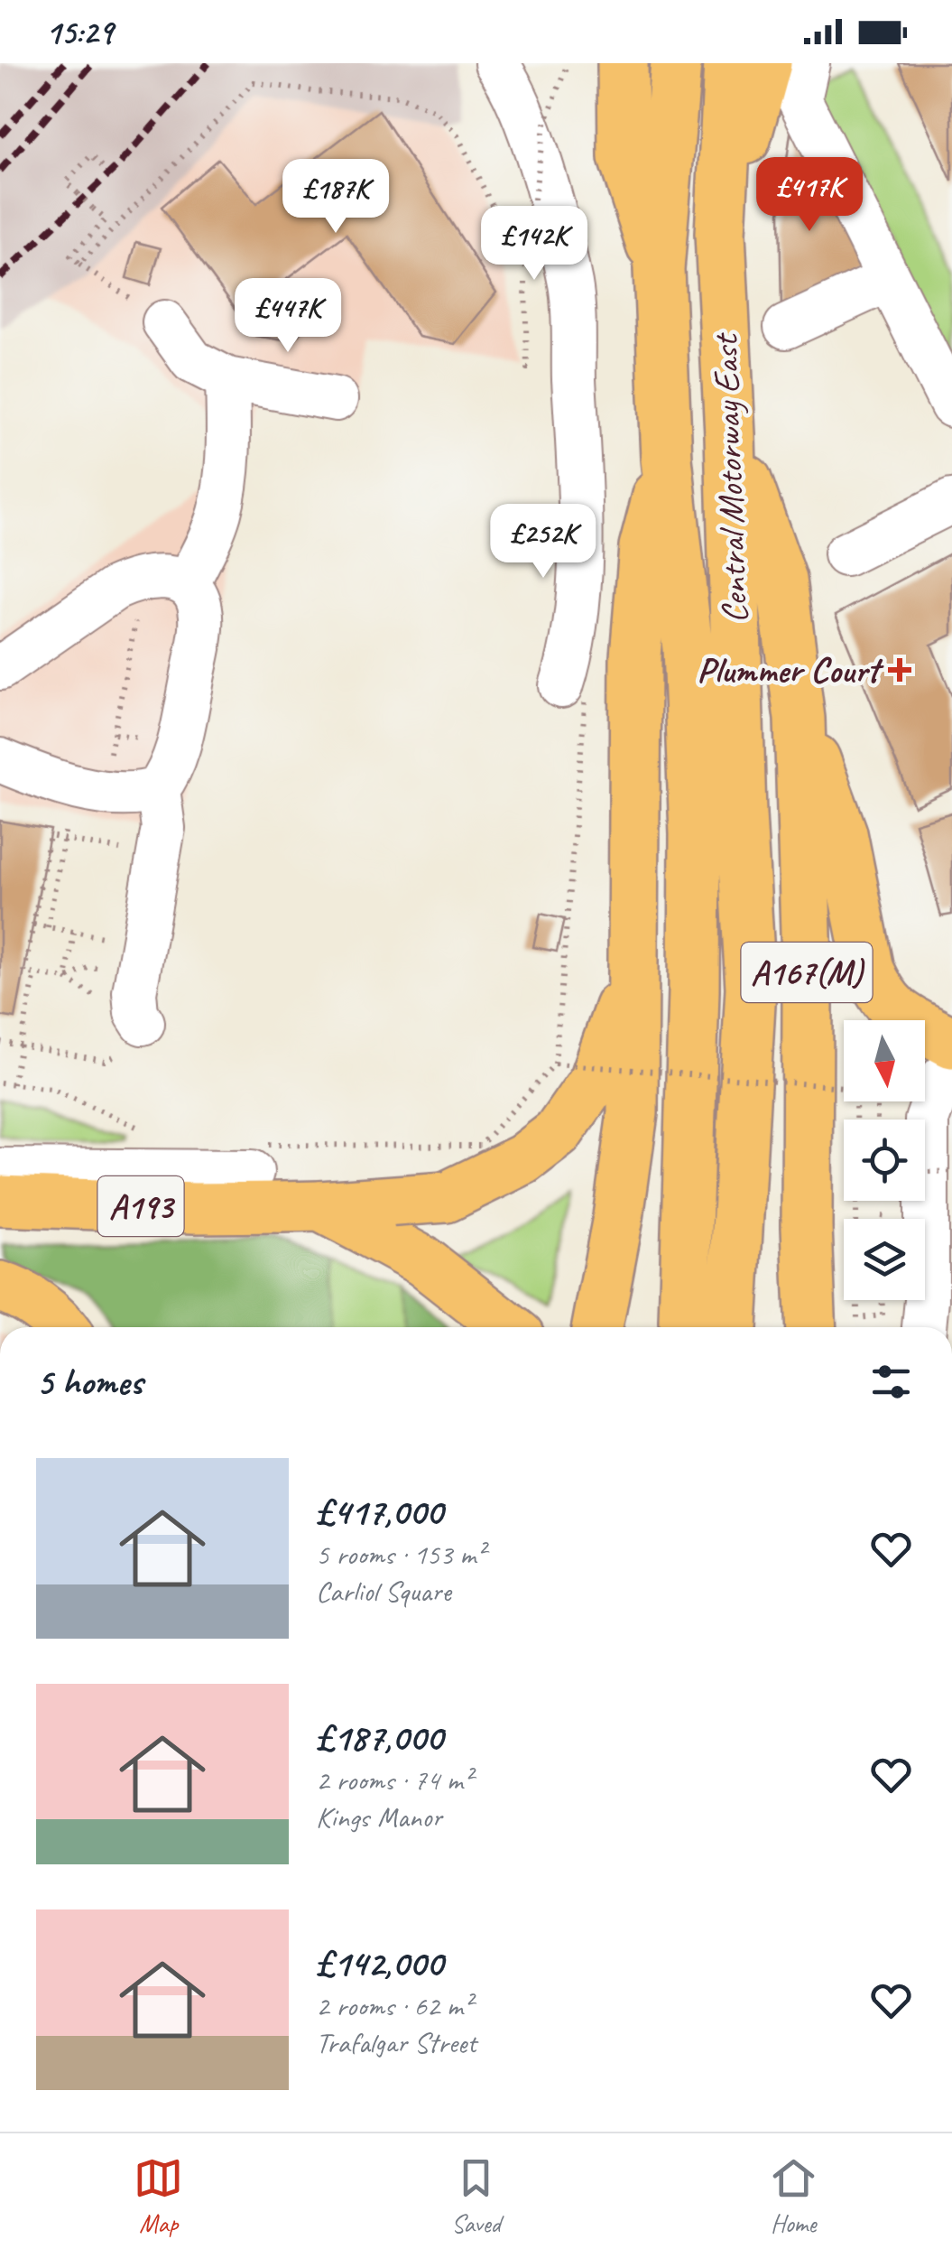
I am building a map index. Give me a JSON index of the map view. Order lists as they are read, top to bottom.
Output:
{
  "streets": {
    "main road": ["Central Motorway East", "A167(M)", "A193"]
  },
  "crossings": [
    ["Central Motorway East", "A167(M)"],
    ["A167(M)", "A193"]
  ],
  "places": {
    "health": ["Plummer Court"]
  },
  "north": "bottom",
  "page": {
    "status": "15:29",
    "price": [
      "£417K",
      "£187K",
      "£142K",
      "£447K",
      "£252K"
    ],
    "heading": "5 homes",
    "list": [
      {
        "name": "£417,000",
        "note": "5 rooms · 153 m² · Carliol Square"
      },
      {
        "name": "£187,000",
        "note": "2 rooms · 74 m² · Kings Manor"
      },
      {
        "name": "£142,000",
        "note": "2 rooms · 62 m² · Trafalgar Street"
      }
    ],
    "tabs": ["Map", "Saved", "Home"]
  }
}
